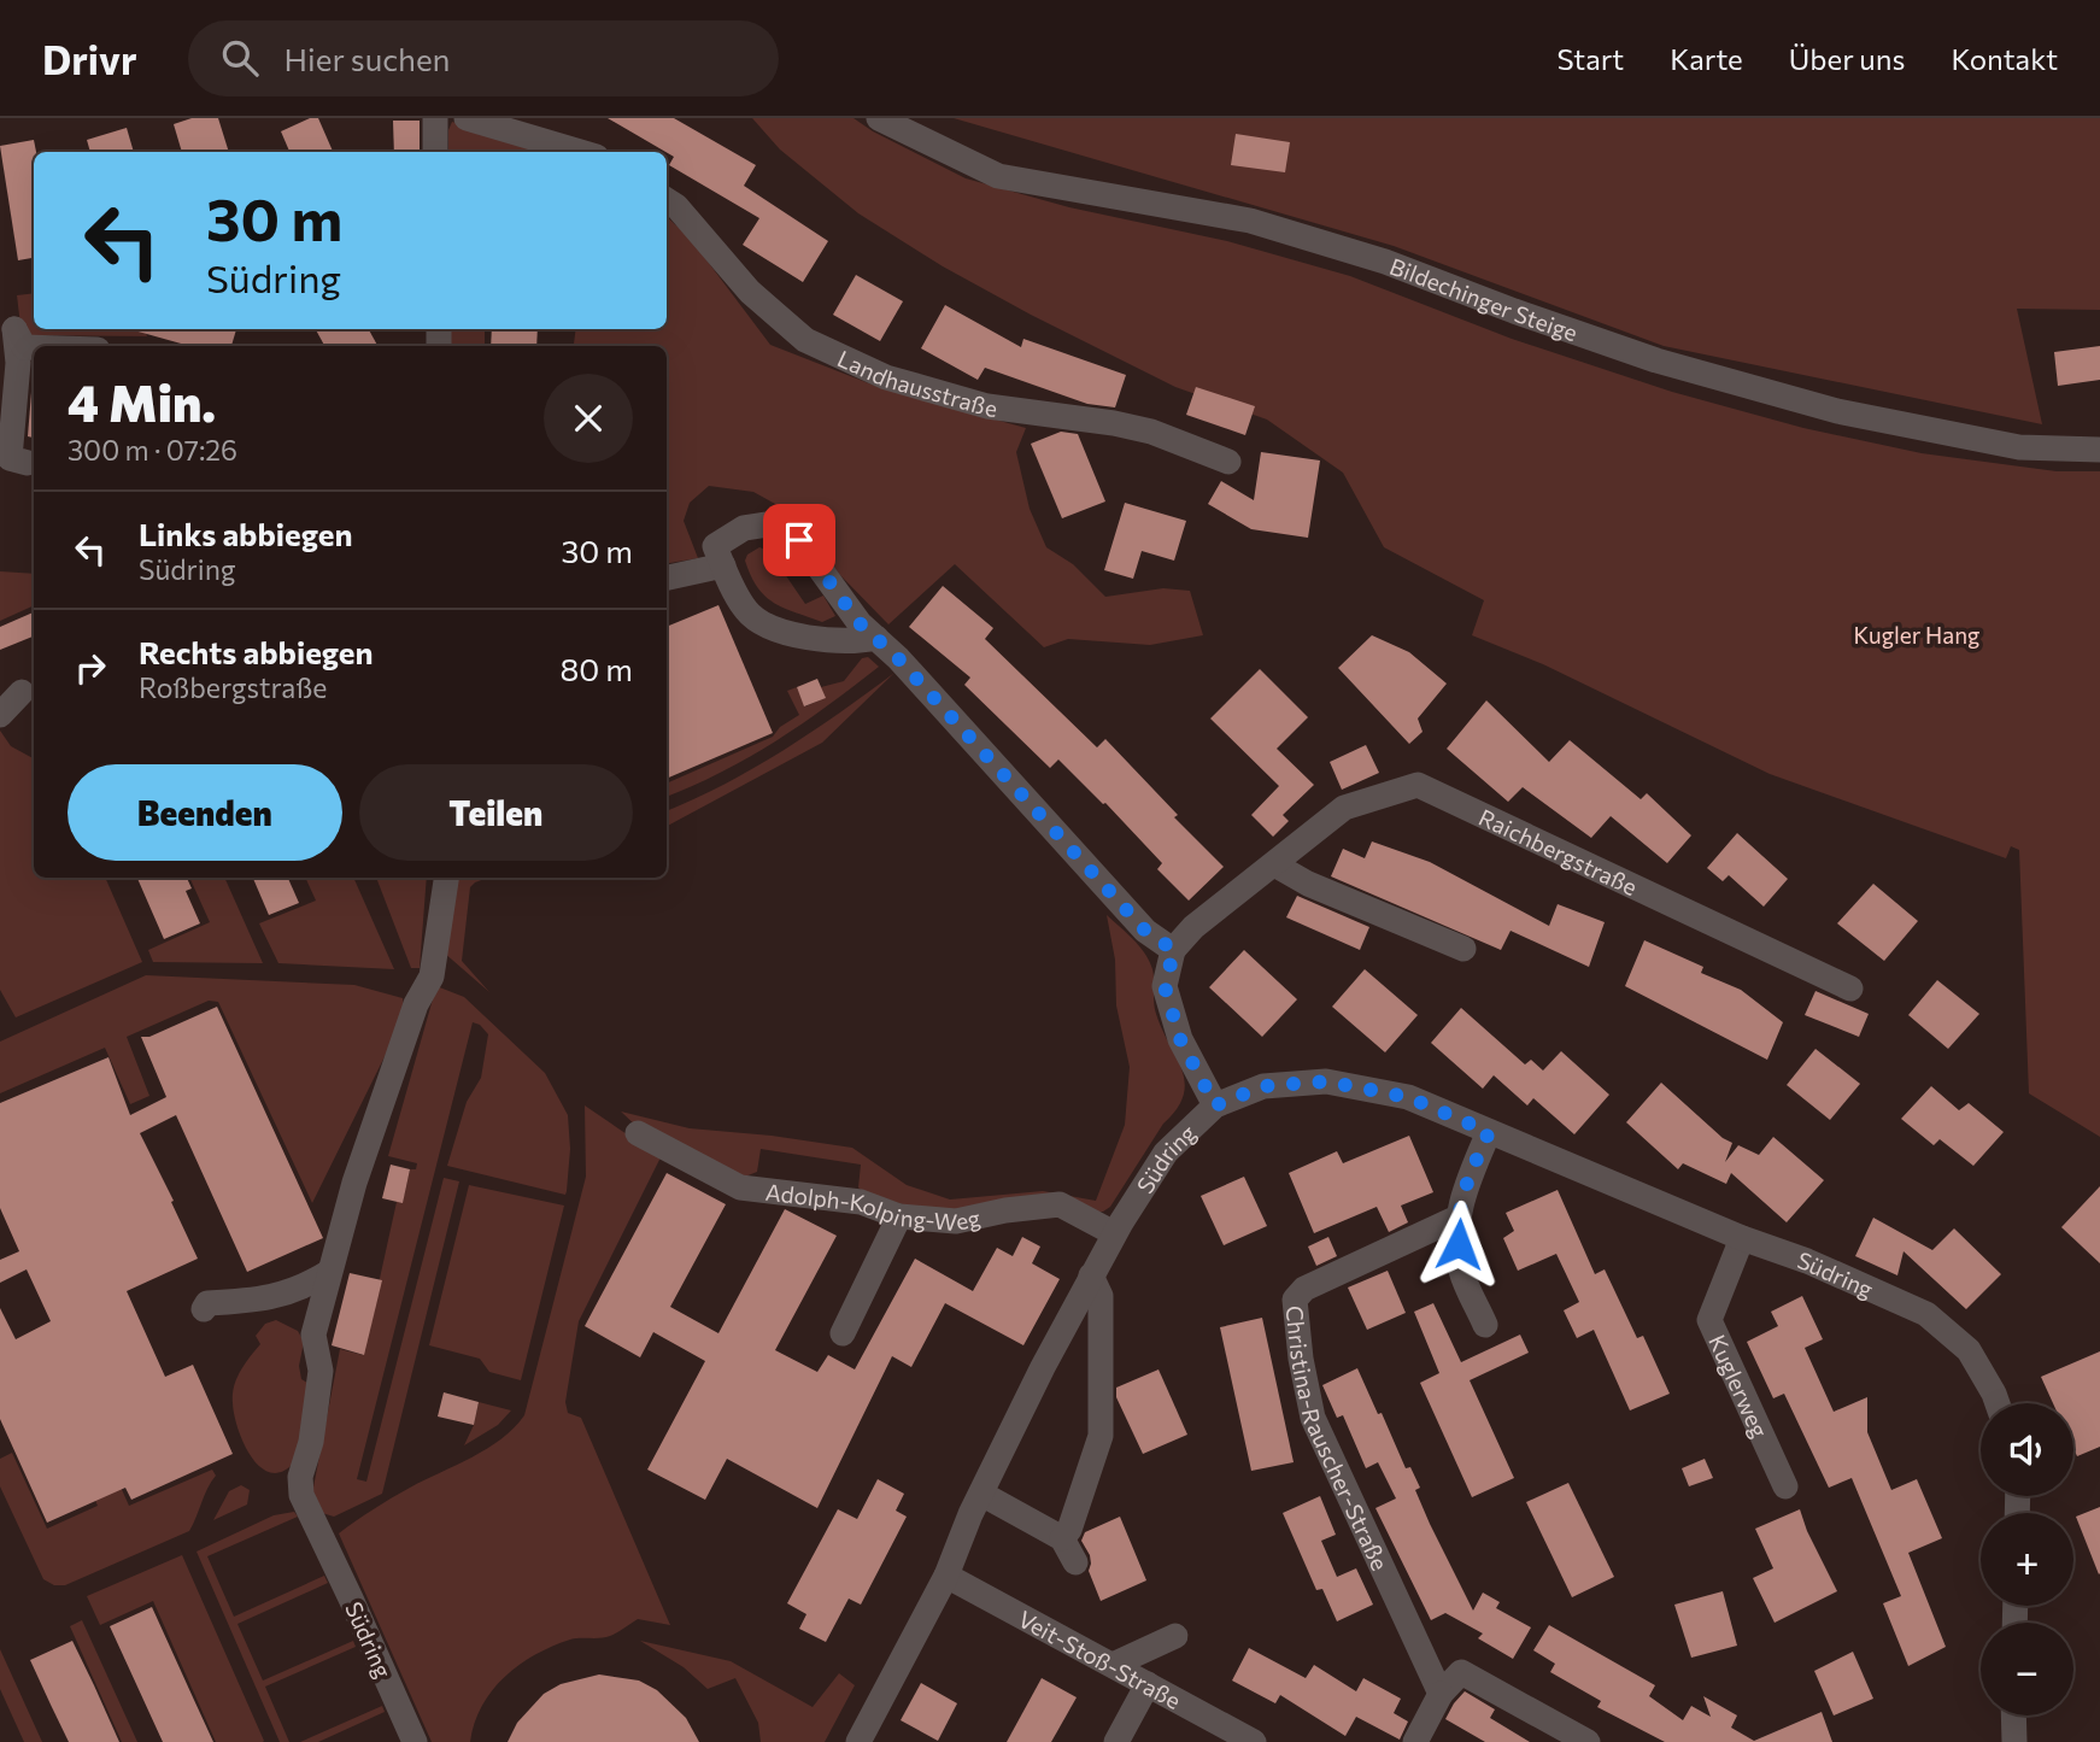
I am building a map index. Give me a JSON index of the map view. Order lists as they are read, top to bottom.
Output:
{
  "streets": {
    "street": [
      "Bildechinger Steige",
      "Landhausstraße",
      "Raichbergstraße",
      "Südring",
      "Adolph-Kolping-Weg",
      "Kuglerweg",
      "Christina-Rauscher-Straße",
      "Veit-Stoß-Straße"
    ]
  },
  "crossings": [
    ["Südring", "Adolph-Kolping-Weg"],
    ["Südring", "Kuglerweg"],
    ["Südring", "Veit-Stoß-Straße"]
  ],
  "parks": ["Kugler Hang"],
  "page": {
    "header": "Drivr",
    "search": "Hier suchen",
    "nav": [
      "Start",
      "Karte",
      "Über uns",
      "Kontakt"
    ],
    "turn": ["30 m", "Südring"],
    "heading": ["4 Min.", "300 m · 07:26"],
    "list": [
      {
        "name": "Links abbiegen",
        "note": "Südring",
        "value": "30 m"
      },
      {
        "name": "Rechts abbiegen",
        "note": "Roßbergstraße",
        "value": "80 m"
      }
    ],
    "buttons": ["Beenden", "Teilen"],
    "map_buttons": ["+", "−"]
  }
}
